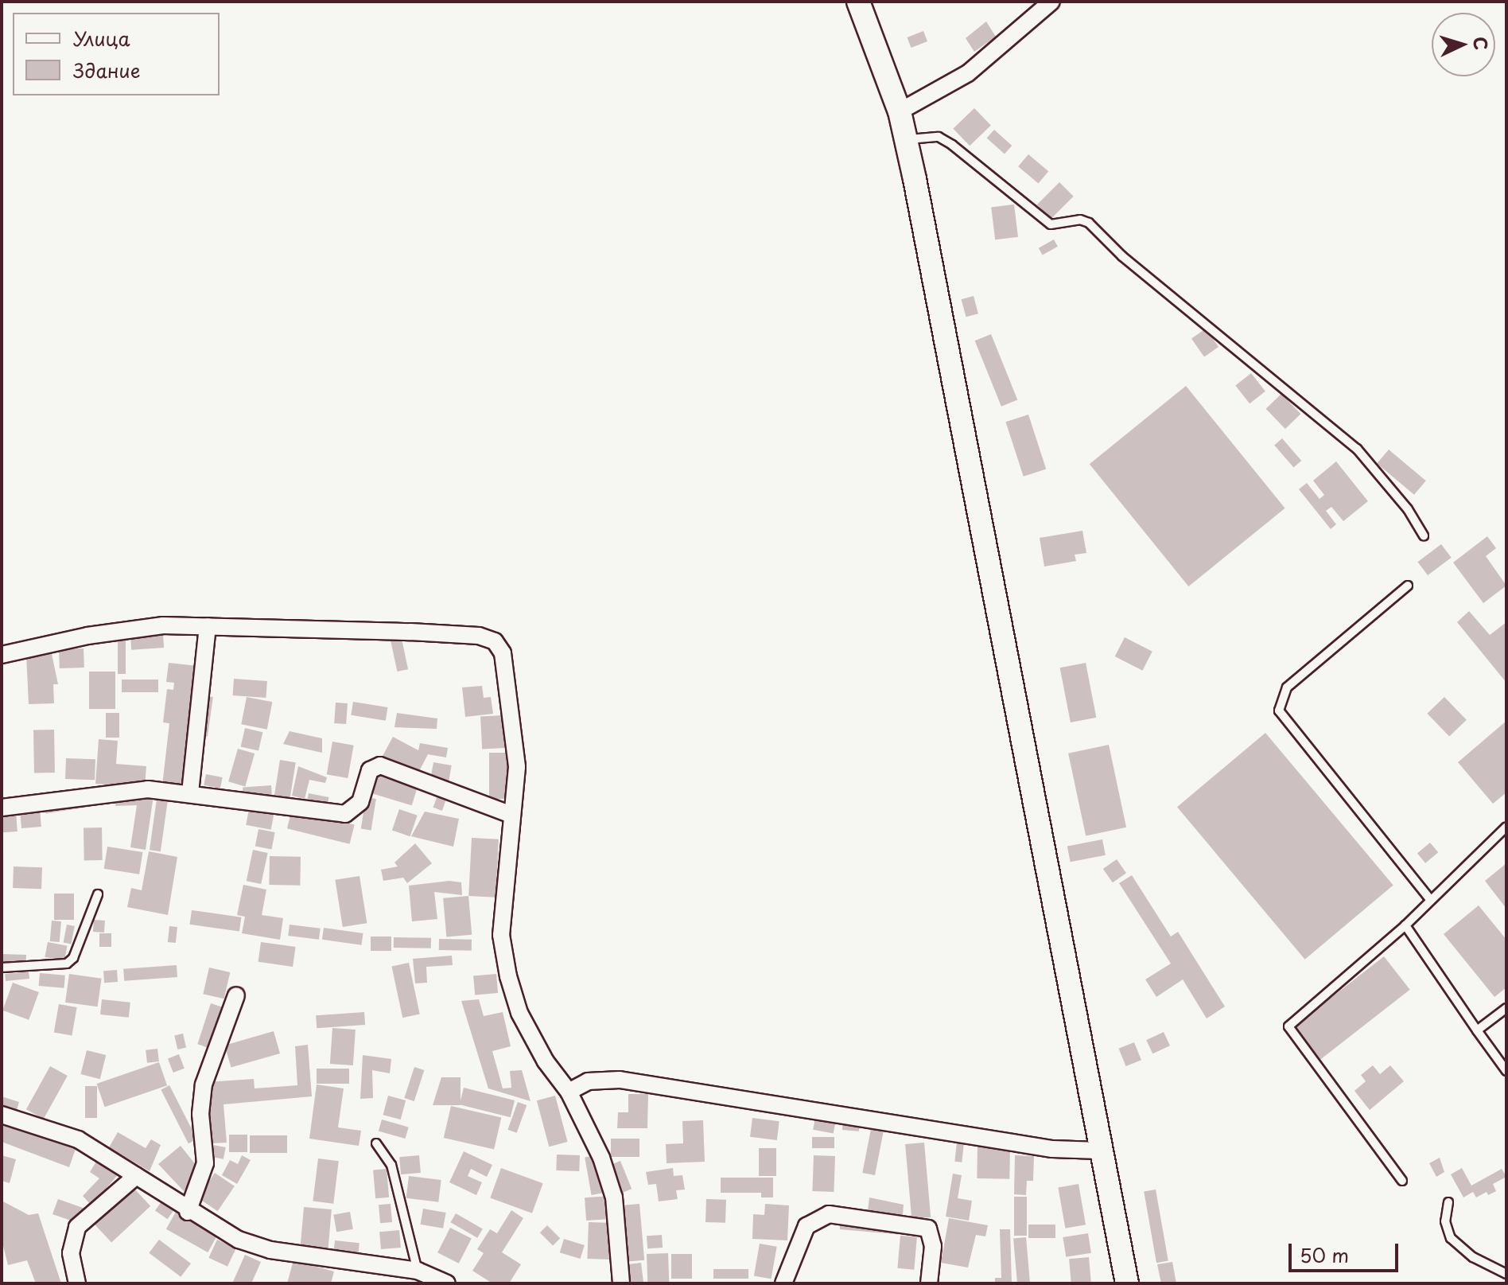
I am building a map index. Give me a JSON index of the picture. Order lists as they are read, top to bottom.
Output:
{
  "legend": ["Улица", "Здание"],
  "scale_bar": "50 m",
  "north": "right"
}
